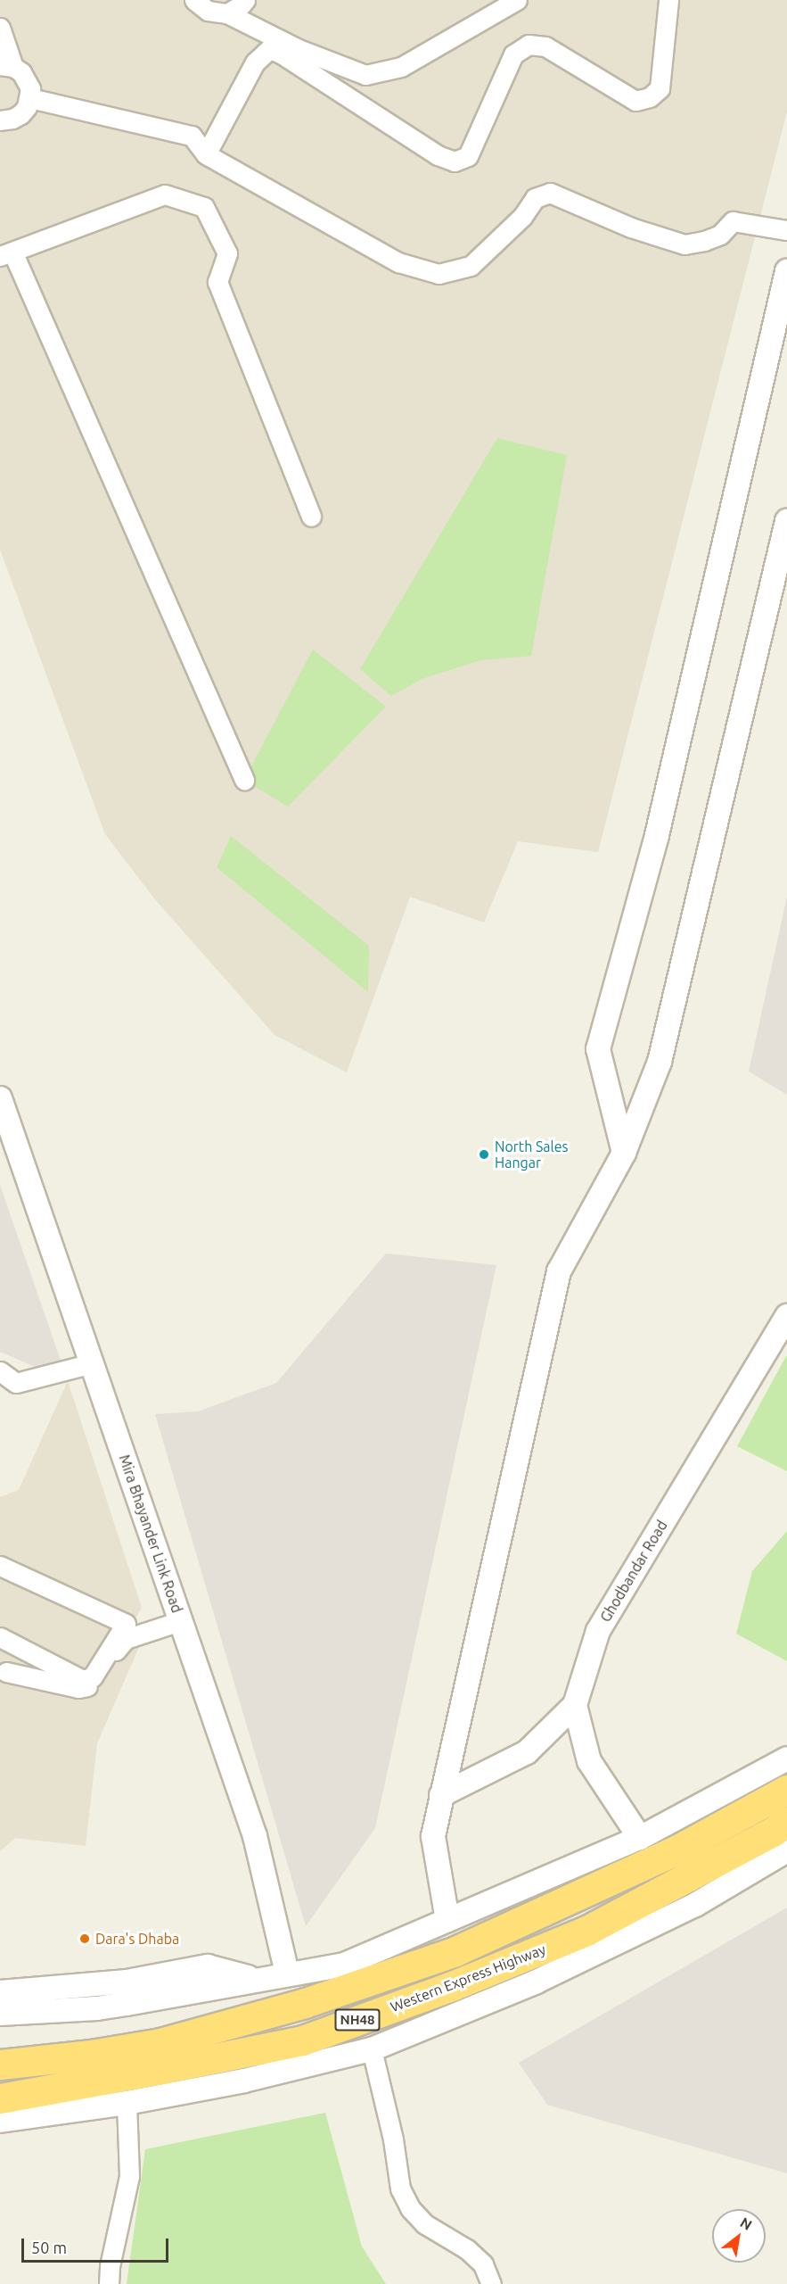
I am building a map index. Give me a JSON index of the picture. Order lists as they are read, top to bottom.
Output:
{
  "streets": {
    "highway": ["Western Express Highway", "NH48"],
    "street": ["Mira Bhayander Link Road", "Ghodbandar Road"]
  },
  "places": ["North Sales Hangar", "Dara's Dhaba"],
  "scale_bar": "50 m",
  "north": "top right"
}
